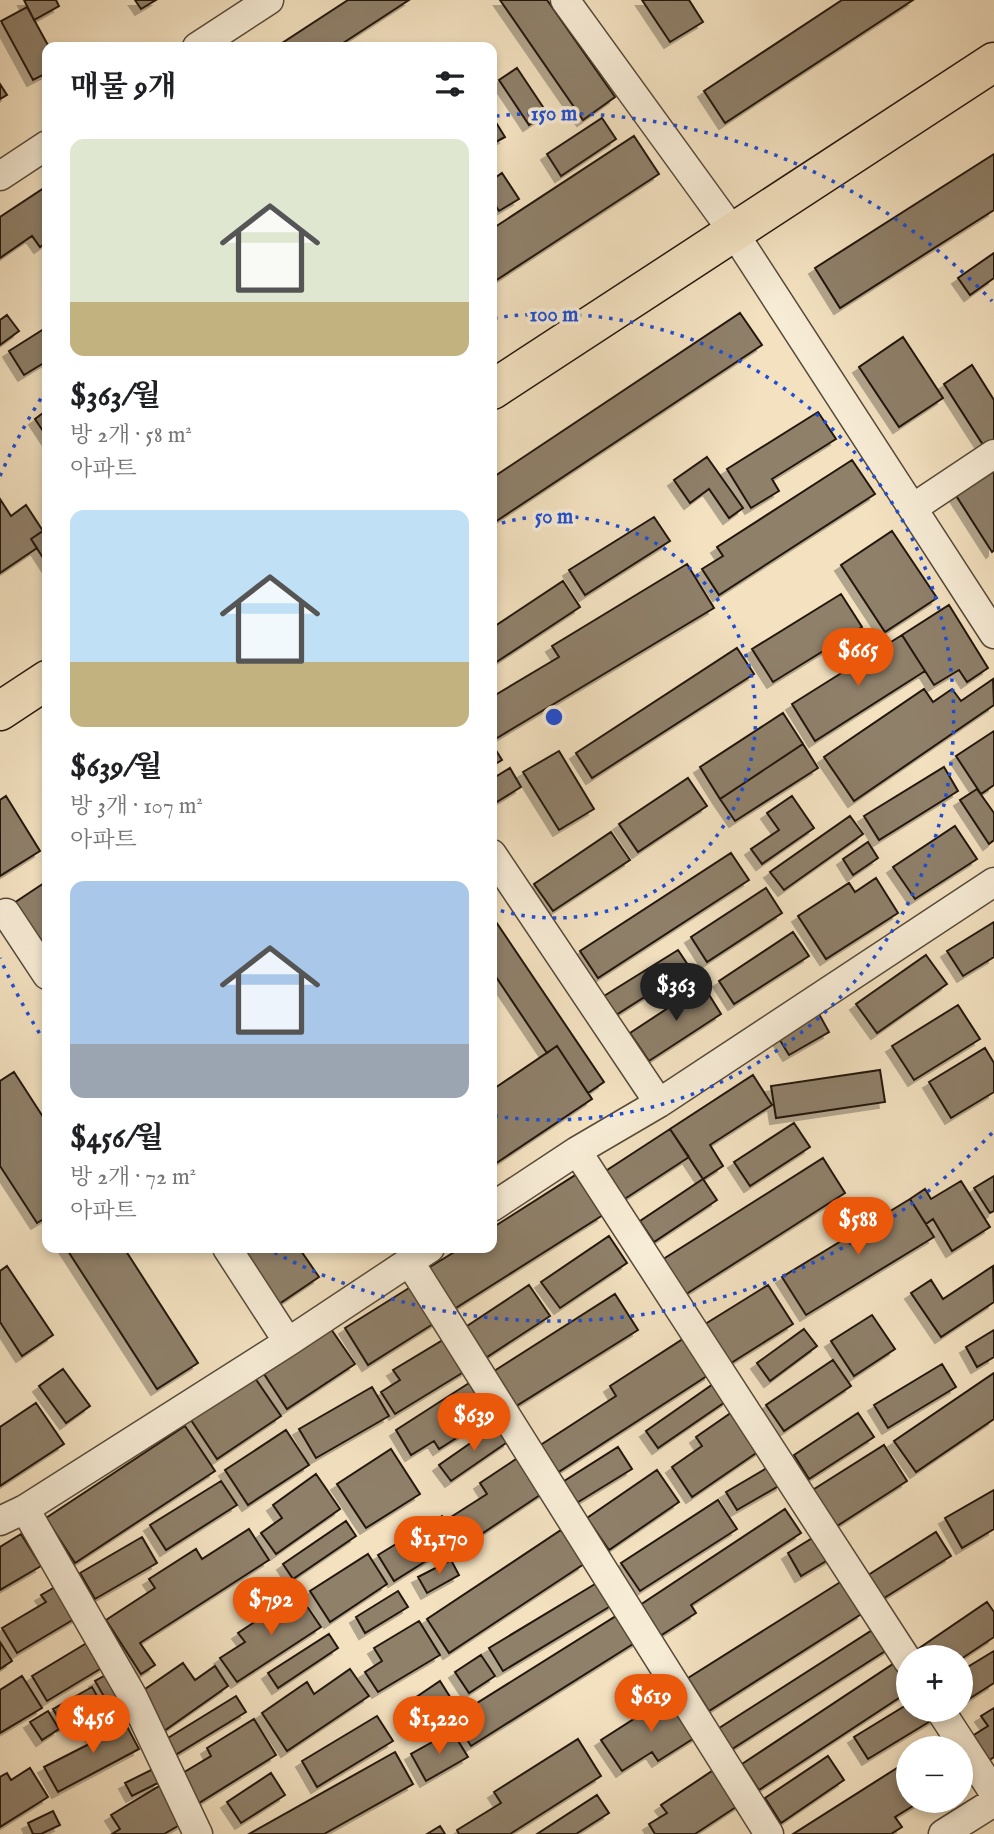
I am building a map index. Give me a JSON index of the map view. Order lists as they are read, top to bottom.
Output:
{
  "page": {
    "heading": "매물 9개",
    "list": [
      {
        "name": "$363/월",
        "note": "방 2개 · 58 m² · 아파트"
      },
      {
        "name": "$639/월",
        "note": "방 3개 · 107 m² · 아파트"
      },
      {
        "name": "$456/월",
        "note": "방 2개 · 72 m² · 아파트"
      }
    ],
    "price": [
      "$665",
      "$363",
      "$588",
      "$639",
      "$1,170",
      "$792",
      "$619",
      "$456",
      "$1,220"
    ],
    "map_buttons": ["+", "−"]
  },
  "rings": ["150 m", "100 m", "50 m"]
}
